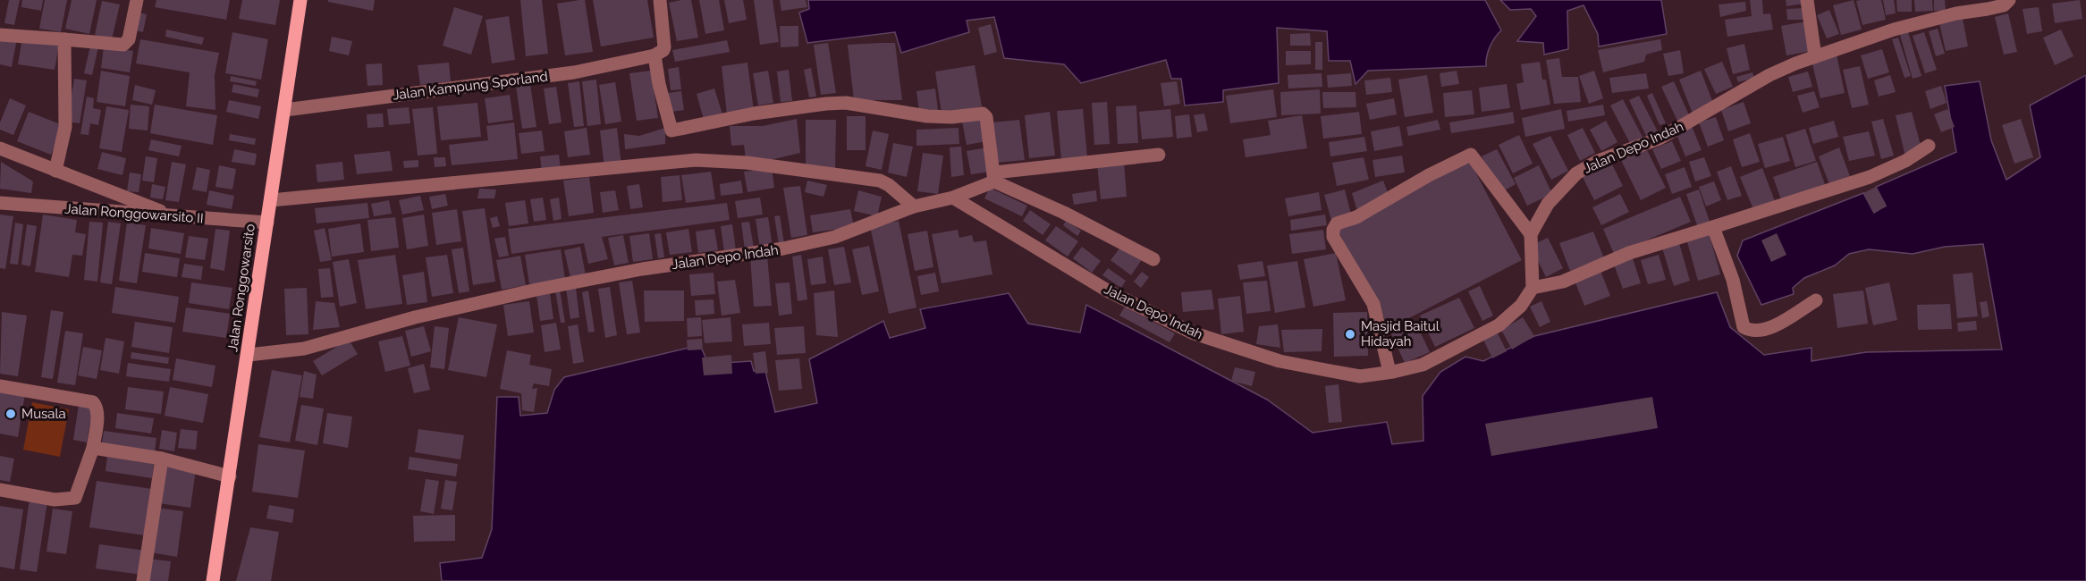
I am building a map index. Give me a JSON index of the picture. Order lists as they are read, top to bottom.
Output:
{
  "streets": {
    "main road": ["Jalan Ronggowarsito"],
    "street": ["Jalan Kampung Sporland", "Jalan Depo Indah", "Jalan Ronggowarsito II"]
  },
  "crossings": [
    ["Jalan Kampung Sporland", "Jalan Ronggowarsito"],
    ["Jalan Depo Indah", "Jalan Ronggowarsito"],
    ["Jalan Ronggowarsito II", "Jalan Ronggowarsito"]
  ],
  "places": ["Masjid Baitul Hidayah", "Musala"]
}
